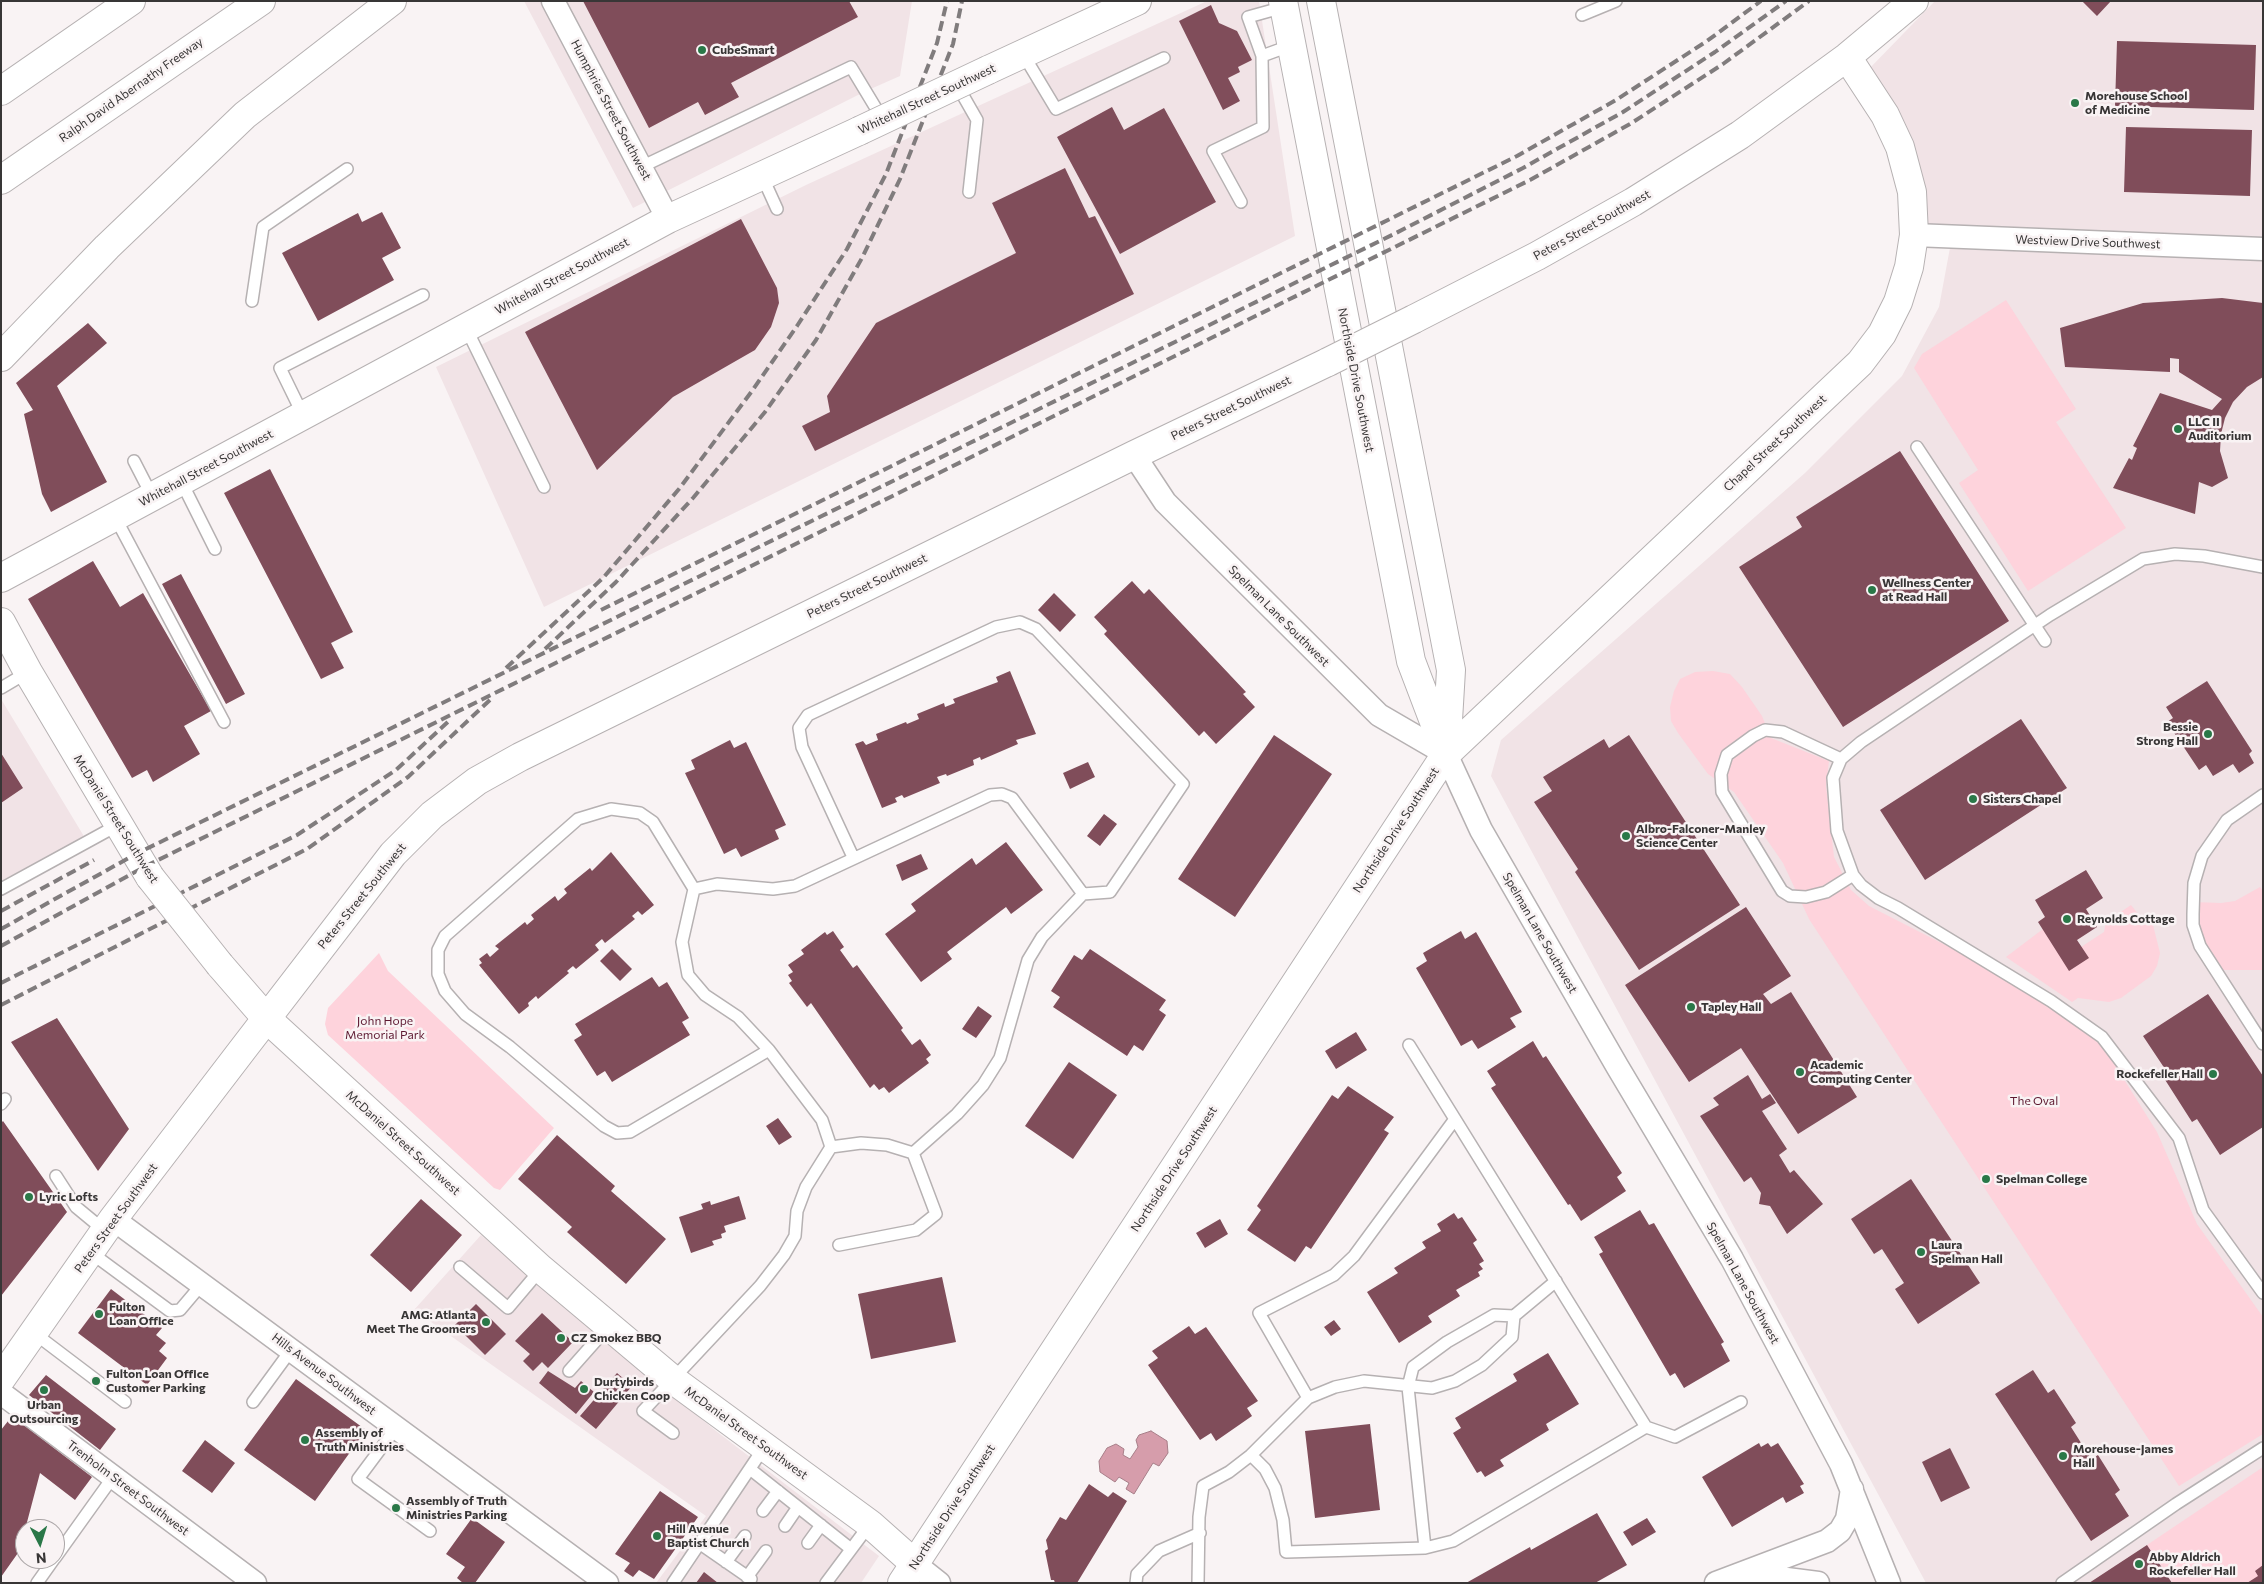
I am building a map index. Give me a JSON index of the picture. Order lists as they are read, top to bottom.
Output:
{
  "streets": {
    "main road": [
      "Ralph David Abernathy Freeway",
      "Whitehall Street Southwest",
      "Peters Street Southwest",
      "Northside Drive Southwest",
      "Chapel Street Southwest",
      "McDaniel Street Southwest"
    ],
    "street": [
      "Humphries Street Southwest",
      "Westview Drive Southwest",
      "Spelman Lane Southwest",
      "Hills Avenue Southwest",
      "Trenholm Street Southwest"
    ]
  },
  "crossings": [
    ["Whitehall Street Southwest", "Humphries Street Southwest"],
    ["Peters Street Southwest", "Chapel Street Southwest"],
    ["Peters Street Southwest", "Spelman Lane Southwest"],
    ["Peters Street Southwest", "McDaniel Street Southwest"],
    ["Peters Street Southwest", "Hills Avenue Southwest"],
    ["Westview Drive Southwest", "Chapel Street Southwest"],
    ["Northside Drive Southwest", "Chapel Street Southwest"],
    ["Northside Drive Southwest", "Spelman Lane Southwest"],
    ["Northside Drive Southwest", "McDaniel Street Southwest"],
    ["Chapel Street Southwest", "Spelman Lane Southwest"]
  ],
  "parks": ["John Hope Memorial Park", "The Oval"],
  "places": [
    "CubeSmart",
    "Morehouse School of Medicine",
    "LLC II Auditorium",
    "Wellness Center at Read Hall",
    "Bessie Strong Hall",
    "Sisters Chapel",
    "Albro-Falconer-Manley Science Center",
    "Reynolds Cottage",
    "Tapley Hall",
    "Academic Computing Center",
    "Rockefeller Hall",
    "Spelman College",
    "Lyric Lofts",
    "Laura Spelman Hall",
    "Fulton Loan Office",
    "AMG: Atlanta Meet The Groomers",
    "CZ Smokez BBQ",
    "Fulton Loan Office Customer Parking",
    "Durtybirds Chicken Coop",
    "Urban Outsourcing",
    "Assembly of Truth Ministries",
    "Morehouse-James Hall",
    "Assembly of Truth Ministries Parking",
    "Hill Avenue Baptist Church",
    "Abby Aldrich Rockefeller Hall"
  ],
  "north": "bottom"
}
